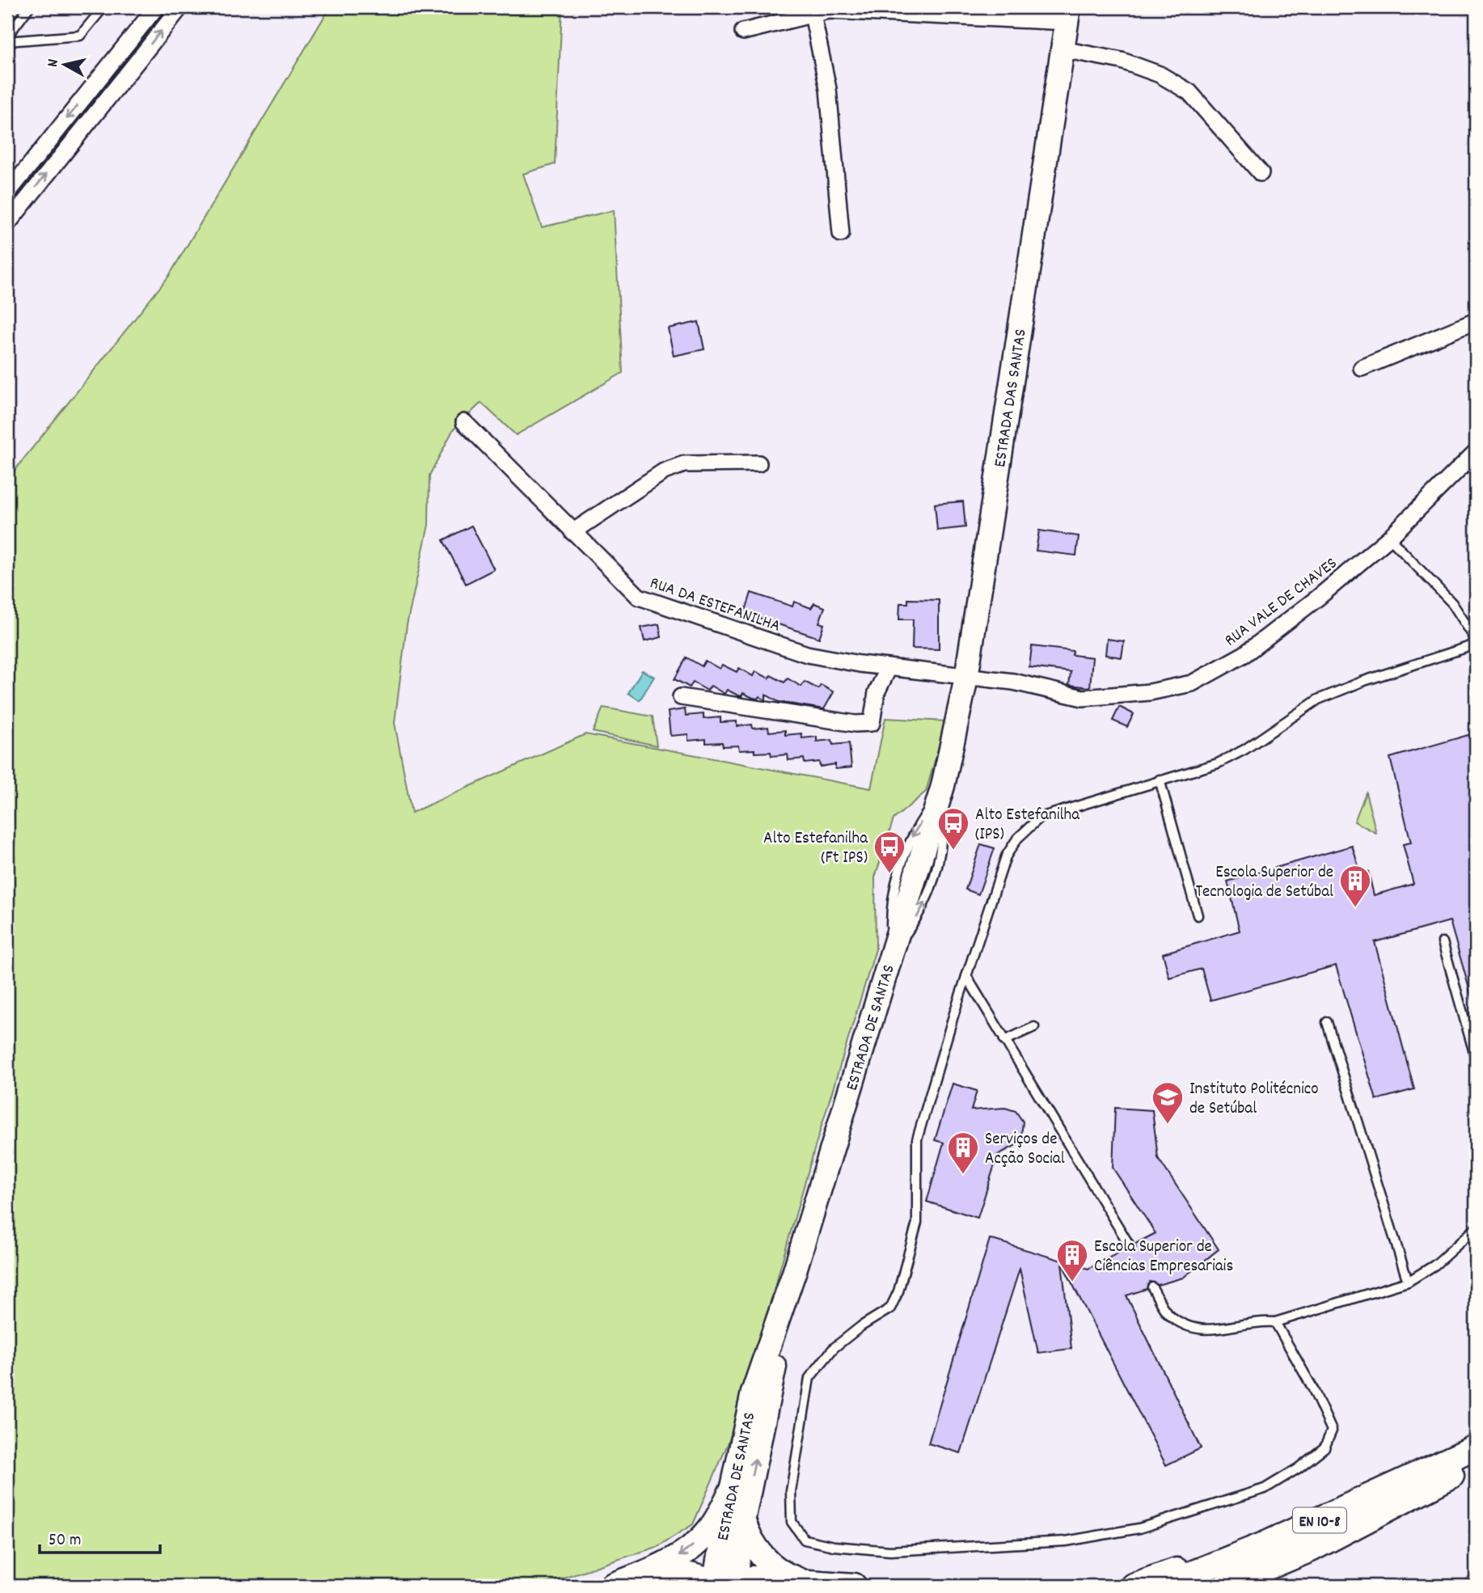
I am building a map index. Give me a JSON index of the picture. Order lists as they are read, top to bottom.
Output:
{
  "streets": {
    "main road": ["ESTRADA DAS SANTAS", "ESTRADA DE SANTAS", "EN 10-8"],
    "street": ["RUA VALE DE CHAVES", "RUA DA ESTEFANILHA"]
  },
  "crossings": [
    ["ESTRADA DAS SANTAS", "RUA VALE DE CHAVES"],
    ["ESTRADA DAS SANTAS", "RUA DA ESTEFANILHA"],
    ["ESTRADA DAS SANTAS", "ESTRADA DE SANTAS"],
    ["RUA VALE DE CHAVES", "RUA DA ESTEFANILHA"]
  ],
  "places": {
    "bus stop": ["Alto Estefanilha (IPS)", "Alto Estefanilha (Ft IPS)"],
    "building": ["Escola Superior de Tecnologia de Setúbal", "Serviços de Acção Social", "Escola Superior de Ciências Empresariais"],
    "school or university": ["Instituto Politécnico de Setúbal"]
  },
  "scale_bar": "50 m",
  "north": "left"
}
